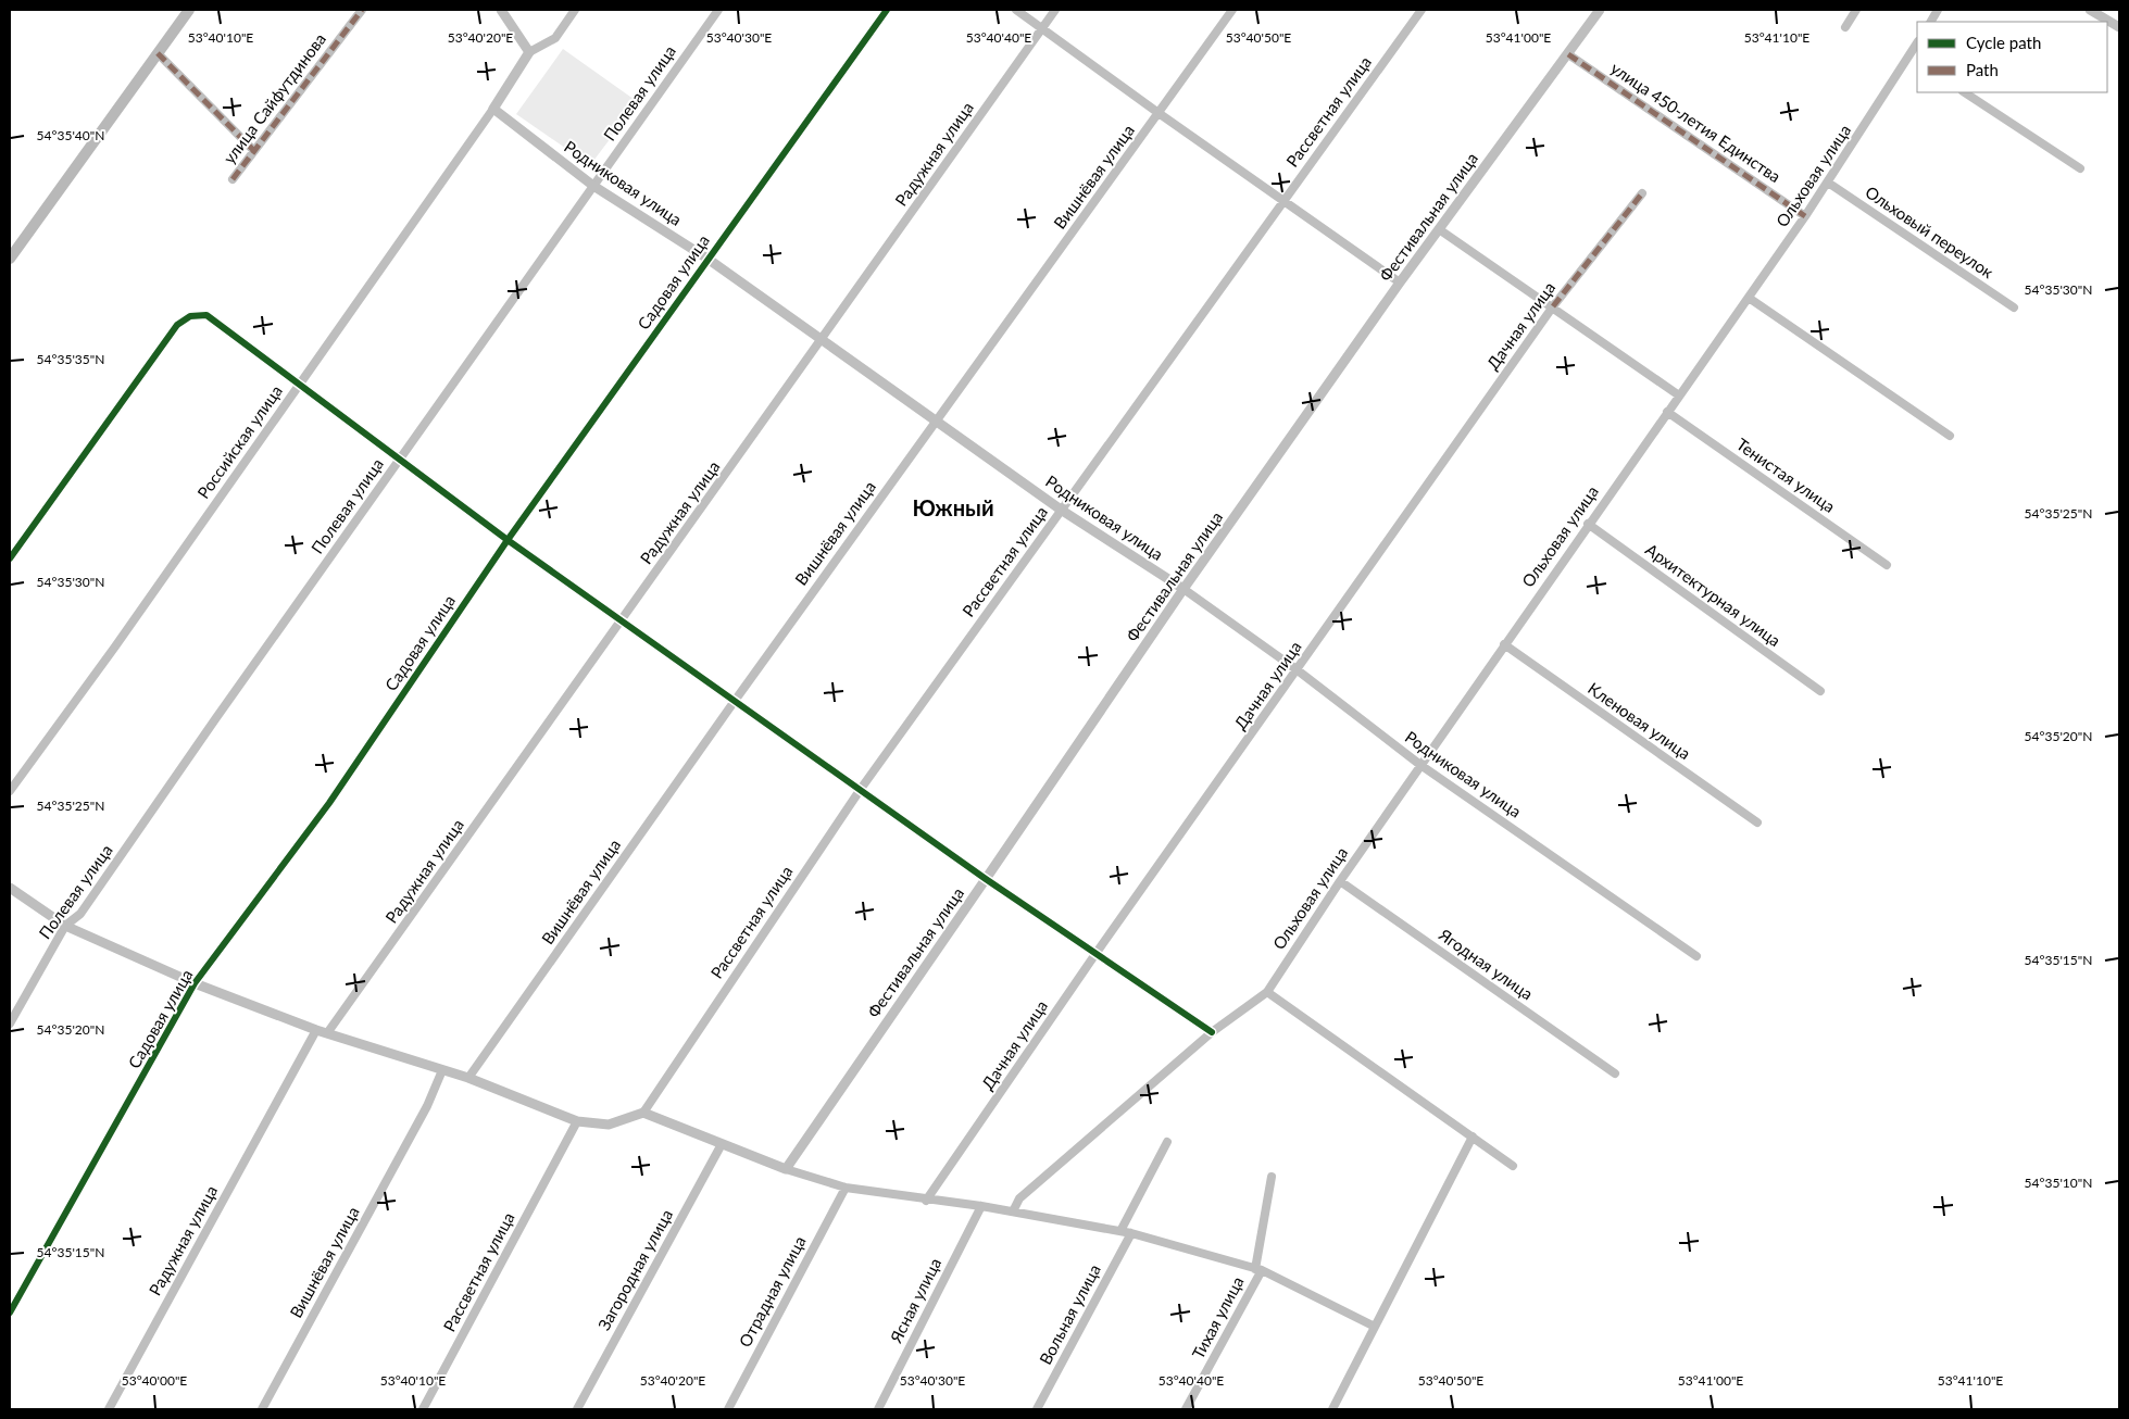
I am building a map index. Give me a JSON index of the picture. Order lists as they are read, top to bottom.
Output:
{
  "streets": {
    "street": [
      "Полевая улица",
      "улица Сайфутдинова",
      "Рассветная улица",
      "улица 450-летия Единства",
      "Радужная улица",
      "Ольховая улица",
      "Вишнёвая улица",
      "Родниковая улица",
      "Фестивальная улица",
      "Ольховый переулок",
      "Садовая улица",
      "Дачная улица",
      "Российская улица",
      "Тенистая улица",
      "Архитектурная улица",
      "Кленовая улица",
      "Ягодная улица",
      "Загородная улица",
      "Отрадная улица",
      "Ясная улица",
      "Вольная улица",
      "Тихая улица"
    ]
  },
  "crossings": [
    ["Полевая улица", "Родниковая улица"],
    ["Рассветная улица", "Родниковая улица"],
    ["улица 450-летия Единства", "Ольховая улица"],
    ["улица 450-летия Единства", "Фестивальная улица"],
    ["Радужная улица", "Родниковая улица"],
    ["Ольховая улица", "Родниковая улица"],
    ["Ольховая улица", "Ольховый переулок"],
    ["Ольховая улица", "Тенистая улица"],
    ["Ольховая улица", "Архитектурная улица"],
    ["Ольховая улица", "Кленовая улица"],
    ["Ольховая улица", "Ягодная улица"],
    ["Вишнёвая улица", "Родниковая улица"],
    ["Родниковая улица", "Фестивальная улица"],
    ["Родниковая улица", "Садовая улица"],
    ["Родниковая улица", "Дачная улица"],
    ["Родниковая улица", "Российская улица"]
  ],
  "districts": ["Южный"],
  "legend": ["Cycle path", "Path"],
  "coordinates": [
    "53°40'10\"E",
    "53°40'20\"E",
    "53°40'30\"E",
    "53°40'40\"E",
    "53°40'50\"E",
    "53°41'00\"E",
    "53°41'10\"E",
    "54°35'40\"N",
    "54°35'30\"N",
    "54°35'35\"N",
    "54°35'25\"N",
    "54°35'20\"N",
    "54°35'15\"N",
    "54°35'10\"N",
    "53°40'00\"E"
  ]
}
